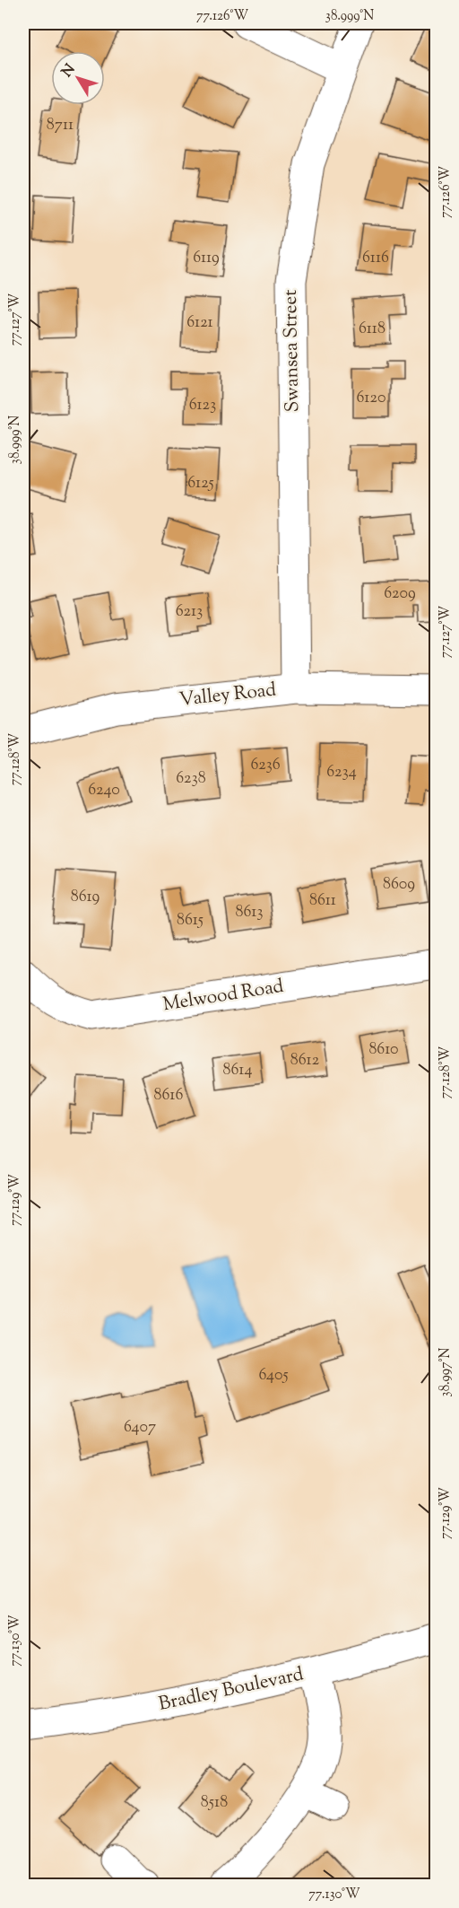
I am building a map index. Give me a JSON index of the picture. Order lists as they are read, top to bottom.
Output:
{
  "streets": {
    "street": [
      "Swansea Street",
      "Valley Road",
      "Melwood Road",
      "Bradley Boulevard"
    ]
  },
  "crossings": [
    ["Swansea Street", "Valley Road"]
  ],
  "house_numbers": [
    "8711",
    "6119",
    "6116",
    "6121",
    "6118",
    "6120",
    "6123",
    "6125",
    "6209",
    "6213",
    "6236",
    "6234",
    "6238",
    "6240",
    "8609",
    "8619",
    "8611",
    "8613",
    "8615",
    "8610",
    "8612",
    "8614",
    "8616",
    "6405",
    "6407",
    "8518"
  ],
  "north": "top left",
  "coordinates": [
    "77.126°W",
    "38.999°N",
    "77.127°W",
    "77.128°W",
    "77.129°W",
    "38.997°N",
    "77.130°W"
  ]
}
